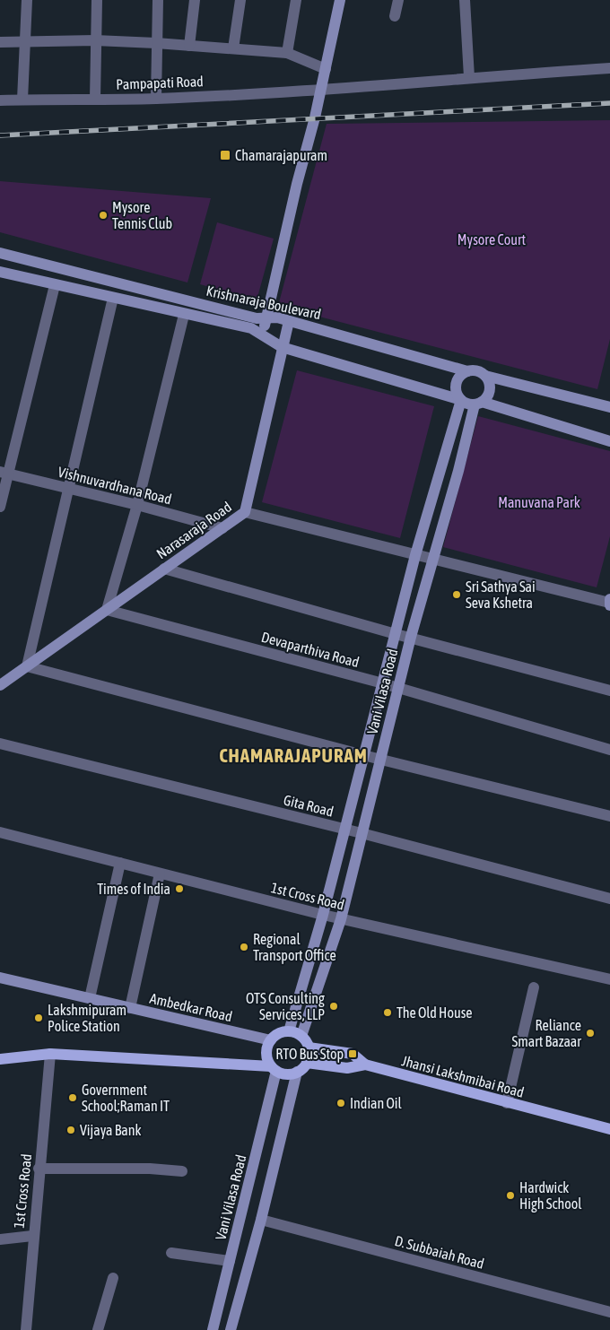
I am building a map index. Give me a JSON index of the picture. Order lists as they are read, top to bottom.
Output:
{
  "streets": {
    "main road": [
      "Krishnaraja Boulevard",
      "Narasaraja Road",
      "Vani Vilasa Road",
      "Ambedkar Road",
      "Jhansi Lakshmibai Road"
    ],
    "street": [
      "Pampapati Road",
      "Vishnuvardhana Road",
      "Devaparthiva Road",
      "Gita Road",
      "1st Cross Road",
      "D. Subbaiah Road"
    ]
  },
  "crossings": [
    ["Krishnaraja Boulevard", "Narasaraja Road"],
    ["Krishnaraja Boulevard", "Vani Vilasa Road"],
    ["Vishnuvardhana Road", "Narasaraja Road"],
    ["Narasaraja Road", "Devaparthiva Road"],
    ["Devaparthiva Road", "Vani Vilasa Road"],
    ["Vani Vilasa Road", "Gita Road"],
    ["Vani Vilasa Road", "1st Cross Road"],
    ["Vani Vilasa Road", "Ambedkar Road"],
    ["Vani Vilasa Road", "Jhansi Lakshmibai Road"],
    ["Ambedkar Road", "Jhansi Lakshmibai Road"]
  ],
  "districts": ["CHAMARAJAPURAM"],
  "parks": ["Mysore Court", "Manuvana Park"],
  "places": {
    "transit": ["Chamarajapuram", "RTO Bus Stop"],
    "other": [
      "Mysore Tennis Club",
      "Sri Sathya Sai Seva Kshetra",
      "Times of India",
      "Regional Transport Office",
      "OTS Consulting Services, LLP",
      "The Old House",
      "Lakshmipuram Police Station",
      "Reliance Smart Bazaar",
      "Government School;Raman IT",
      "Indian Oil",
      "Vijaya Bank",
      "Hardwick High School"
    ]
  }
}
